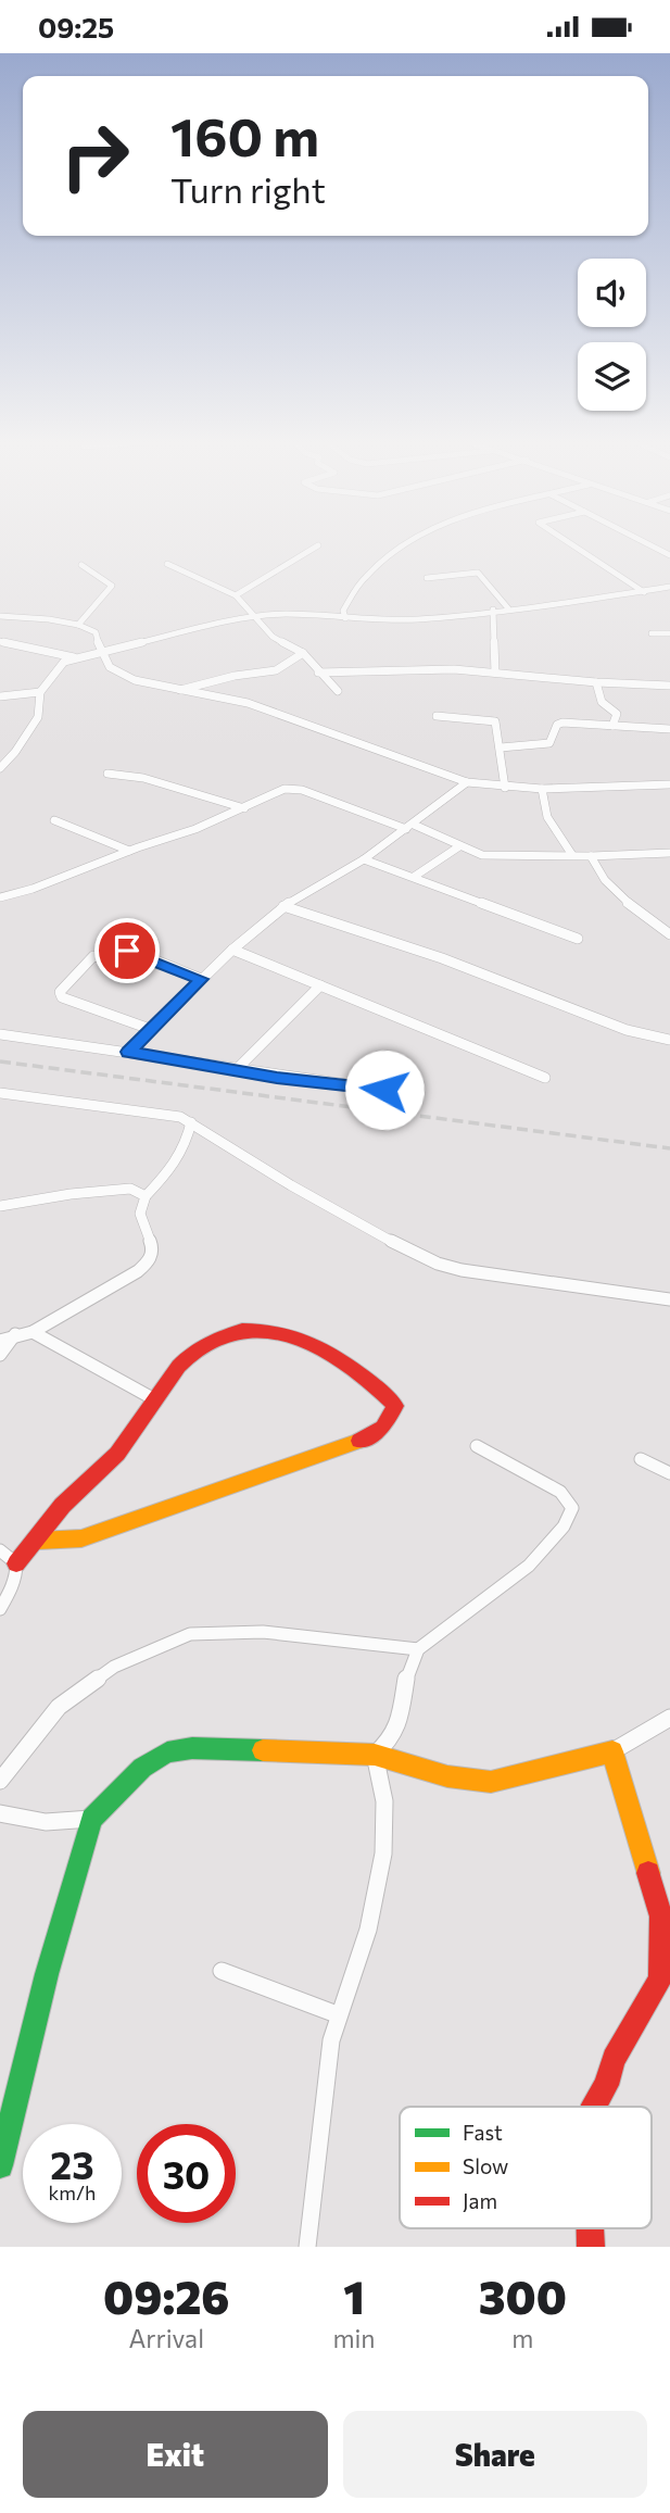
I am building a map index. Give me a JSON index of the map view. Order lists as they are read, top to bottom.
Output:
{
  "legend": ["Fast", "Slow", "Jam"],
  "page": {
    "status": "09:25",
    "turn": ["160 m", "Turn right"],
    "speed": "23 km/h",
    "limit": "30",
    "eta": [
      "09:26",
      "Arrival",
      "1",
      "min",
      "300",
      "m"
    ],
    "buttons": ["Exit", "Share"]
  }
}
